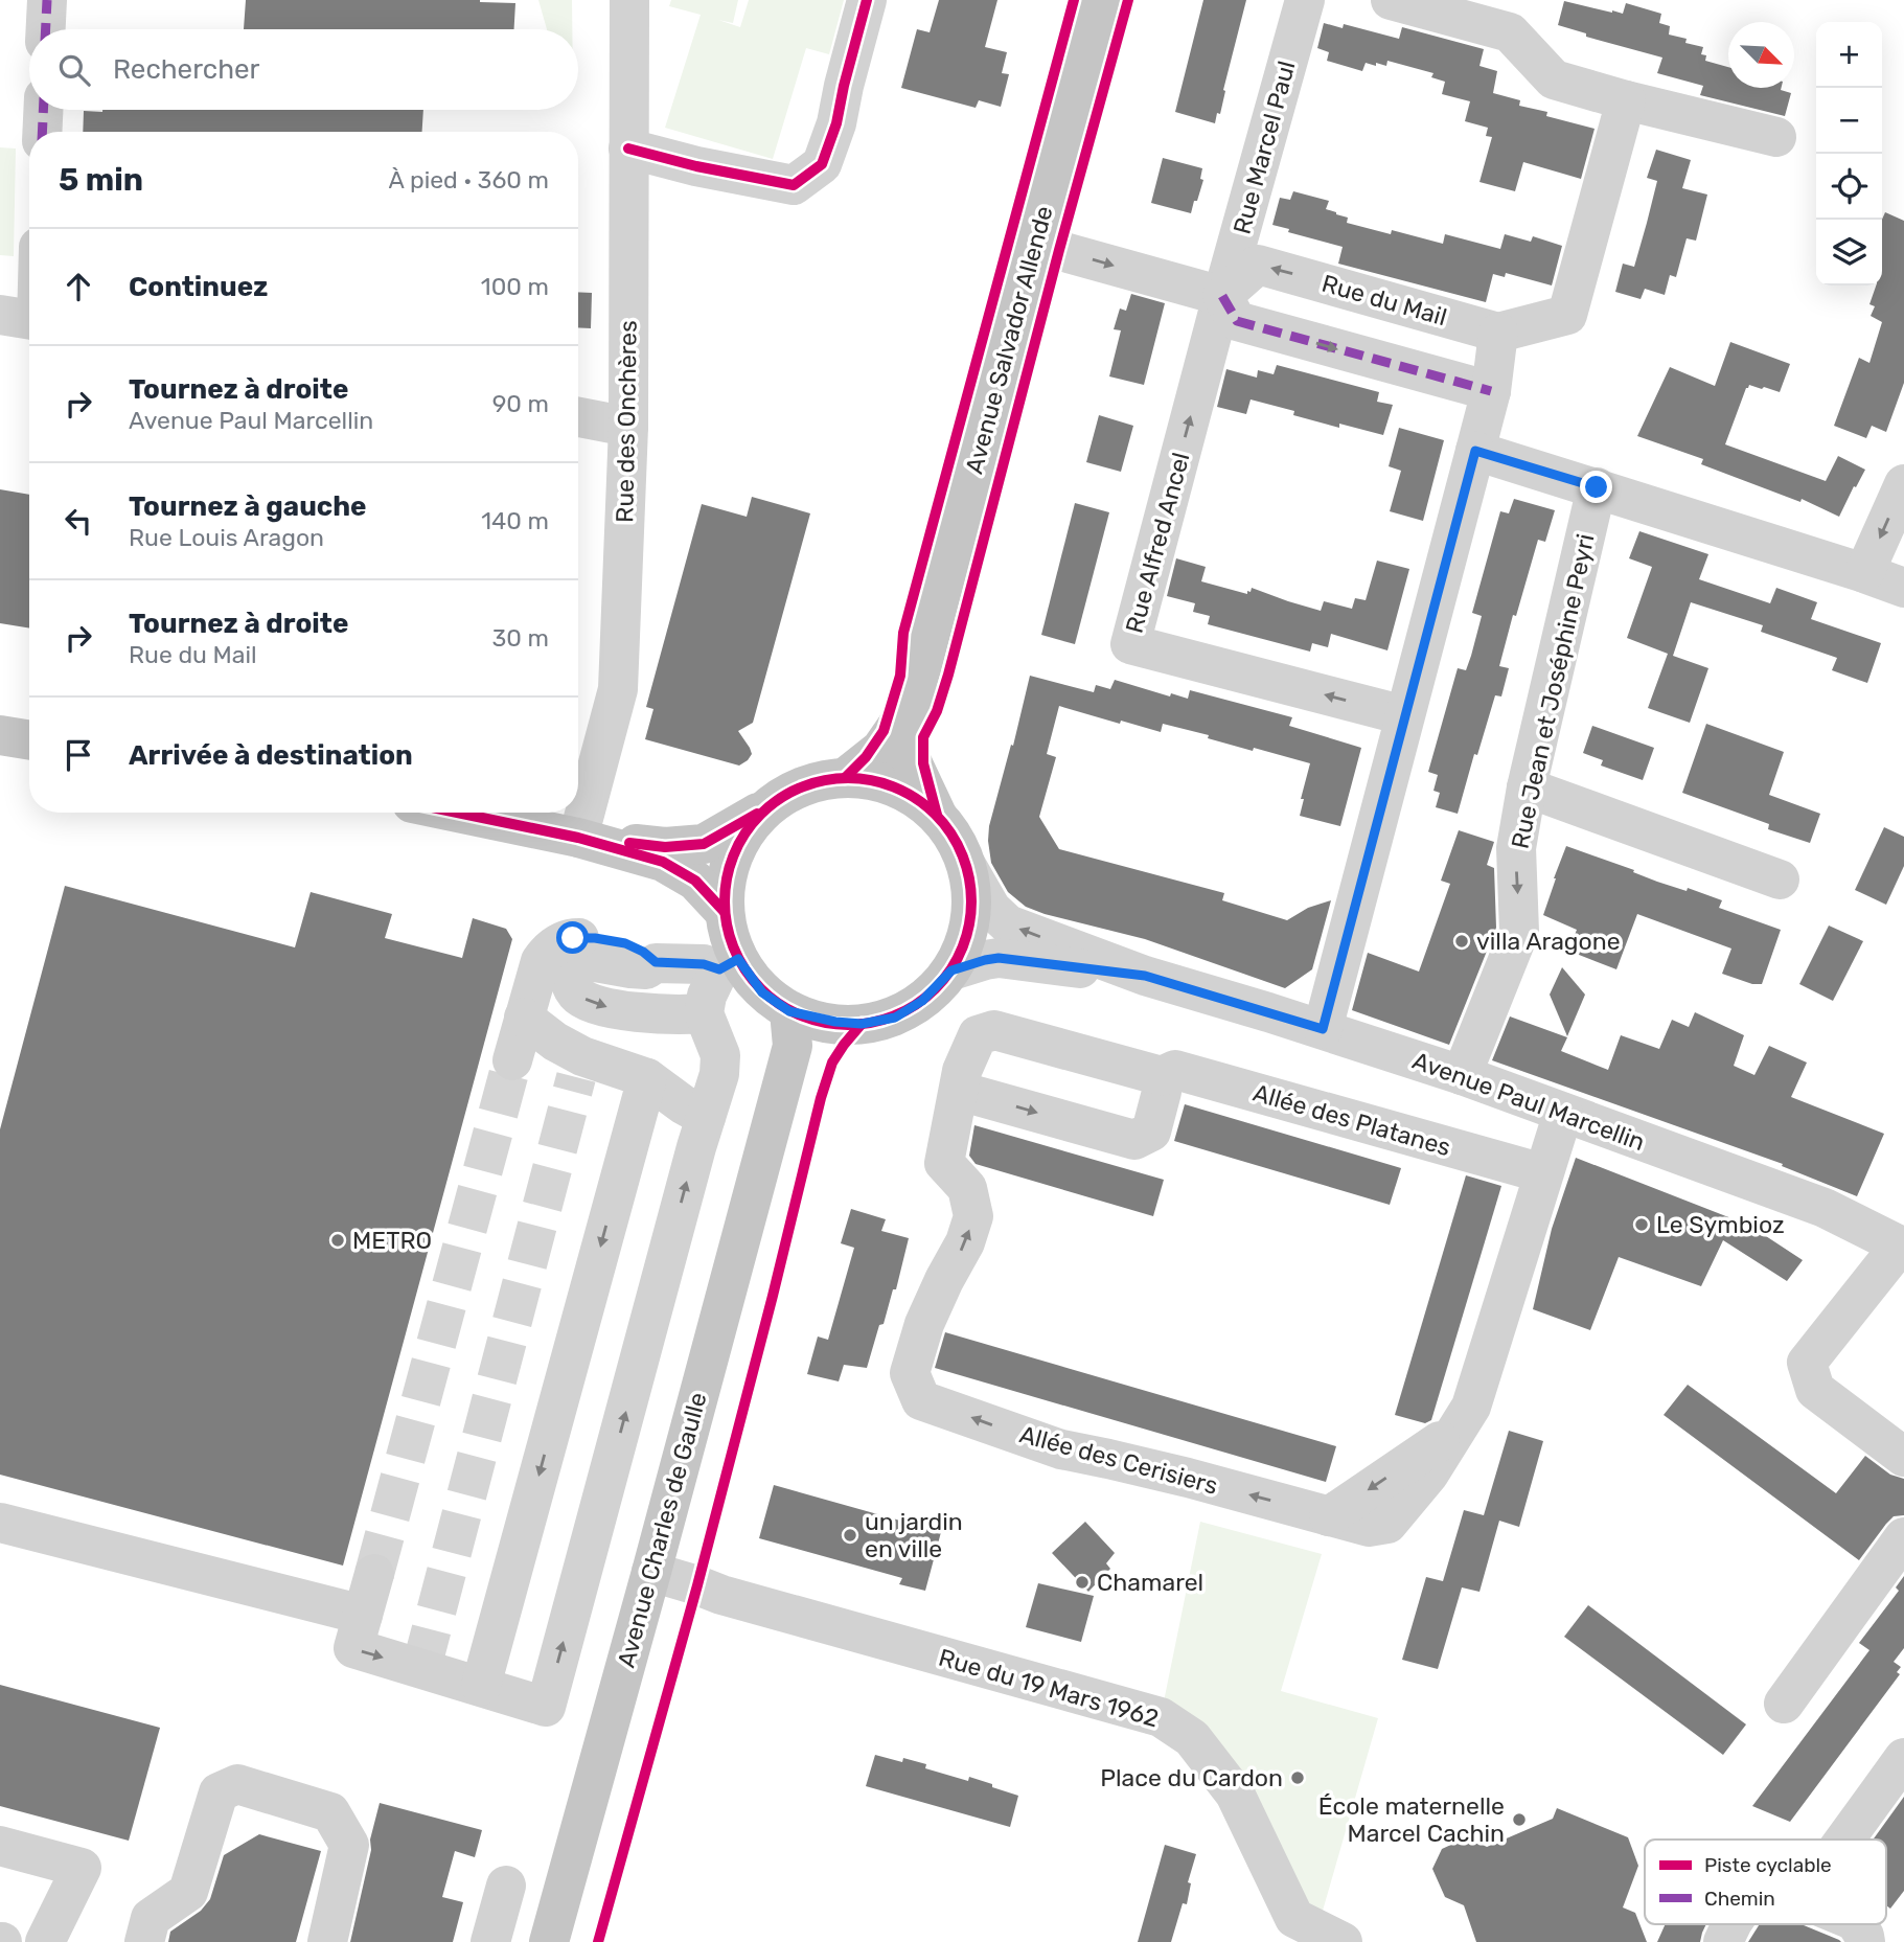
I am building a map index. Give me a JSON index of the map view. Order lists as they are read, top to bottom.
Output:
{
  "streets": {
    "main road": ["Avenue Salvador Allende", "Avenue Charles de Gaulle"],
    "street": [
      "Rue Marcel Paul",
      "Rue du Mail",
      "Rue des Onchères",
      "Rue Alfred Ancel",
      "Rue Jean et Joséphine Peyri",
      "Avenue Paul Marcellin",
      "Allée des Platanes",
      "Allée des Cerisiers",
      "Rue du 19 Mars 1962"
    ]
  },
  "crossings": [
    ["Rue Marcel Paul", "Rue du Mail"],
    ["Rue Marcel Paul", "Rue Alfred Ancel"],
    ["Rue du Mail", "Rue Alfred Ancel"],
    ["Avenue Salvador Allende", "Avenue Paul Marcellin"],
    ["Avenue Salvador Allende", "Avenue Charles de Gaulle"],
    ["Rue Jean et Joséphine Peyri", "Avenue Paul Marcellin"],
    ["Avenue Paul Marcellin", "Allée des Cerisiers"],
    ["Avenue Paul Marcellin", "Avenue Charles de Gaulle"],
    ["Allée des Platanes", "Allée des Cerisiers"],
    ["Avenue Charles de Gaulle", "Rue du 19 Mars 1962"]
  ],
  "places": [
    "villa Aragone",
    "Le Symbioz",
    "METRO",
    "un jardin en ville",
    "Chamarel",
    "Place du Cardon",
    "École maternelle Marcel Cachin"
  ],
  "legend": ["Piste cyclable", "Chemin"],
  "north": "bottom right",
  "page": {
    "map_buttons": ["+", "−"],
    "search": "Rechercher",
    "heading": ["5 min", "À pied · 360 m"],
    "list": [
      ["Continuez", "100 m"],
      ["Tournez à droite", "Avenue Paul Marcellin", "90 m"],
      ["Tournez à gauche", "Rue Louis Aragon", "140 m"],
      ["Tournez à droite", "Rue du Mail", "30 m"],
      "Arrivée à destination"
    ]
  }
}
